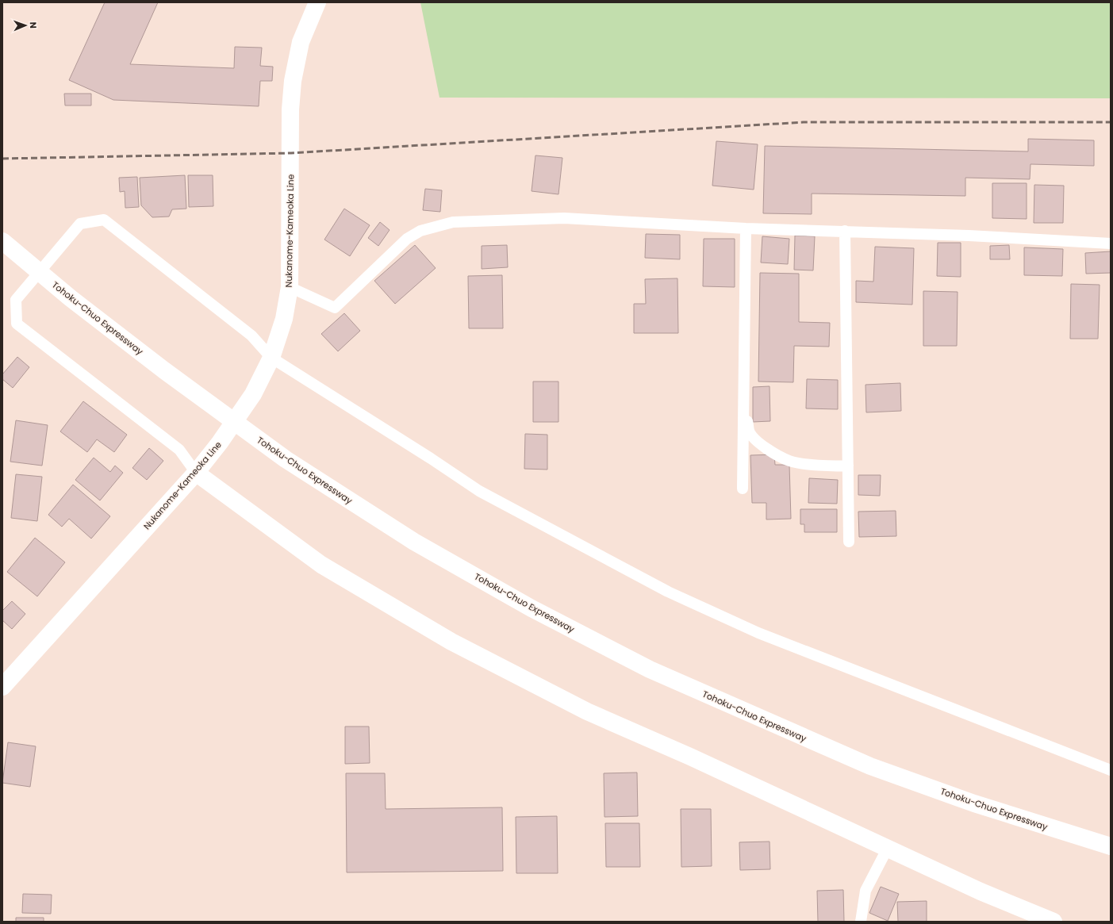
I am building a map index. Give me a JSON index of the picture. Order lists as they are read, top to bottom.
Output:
{
  "streets": {
    "main road": ["Nukanome-Kameoka Line", "Tohoku-Chuo Expressway"]
  },
  "north": "right"
}
